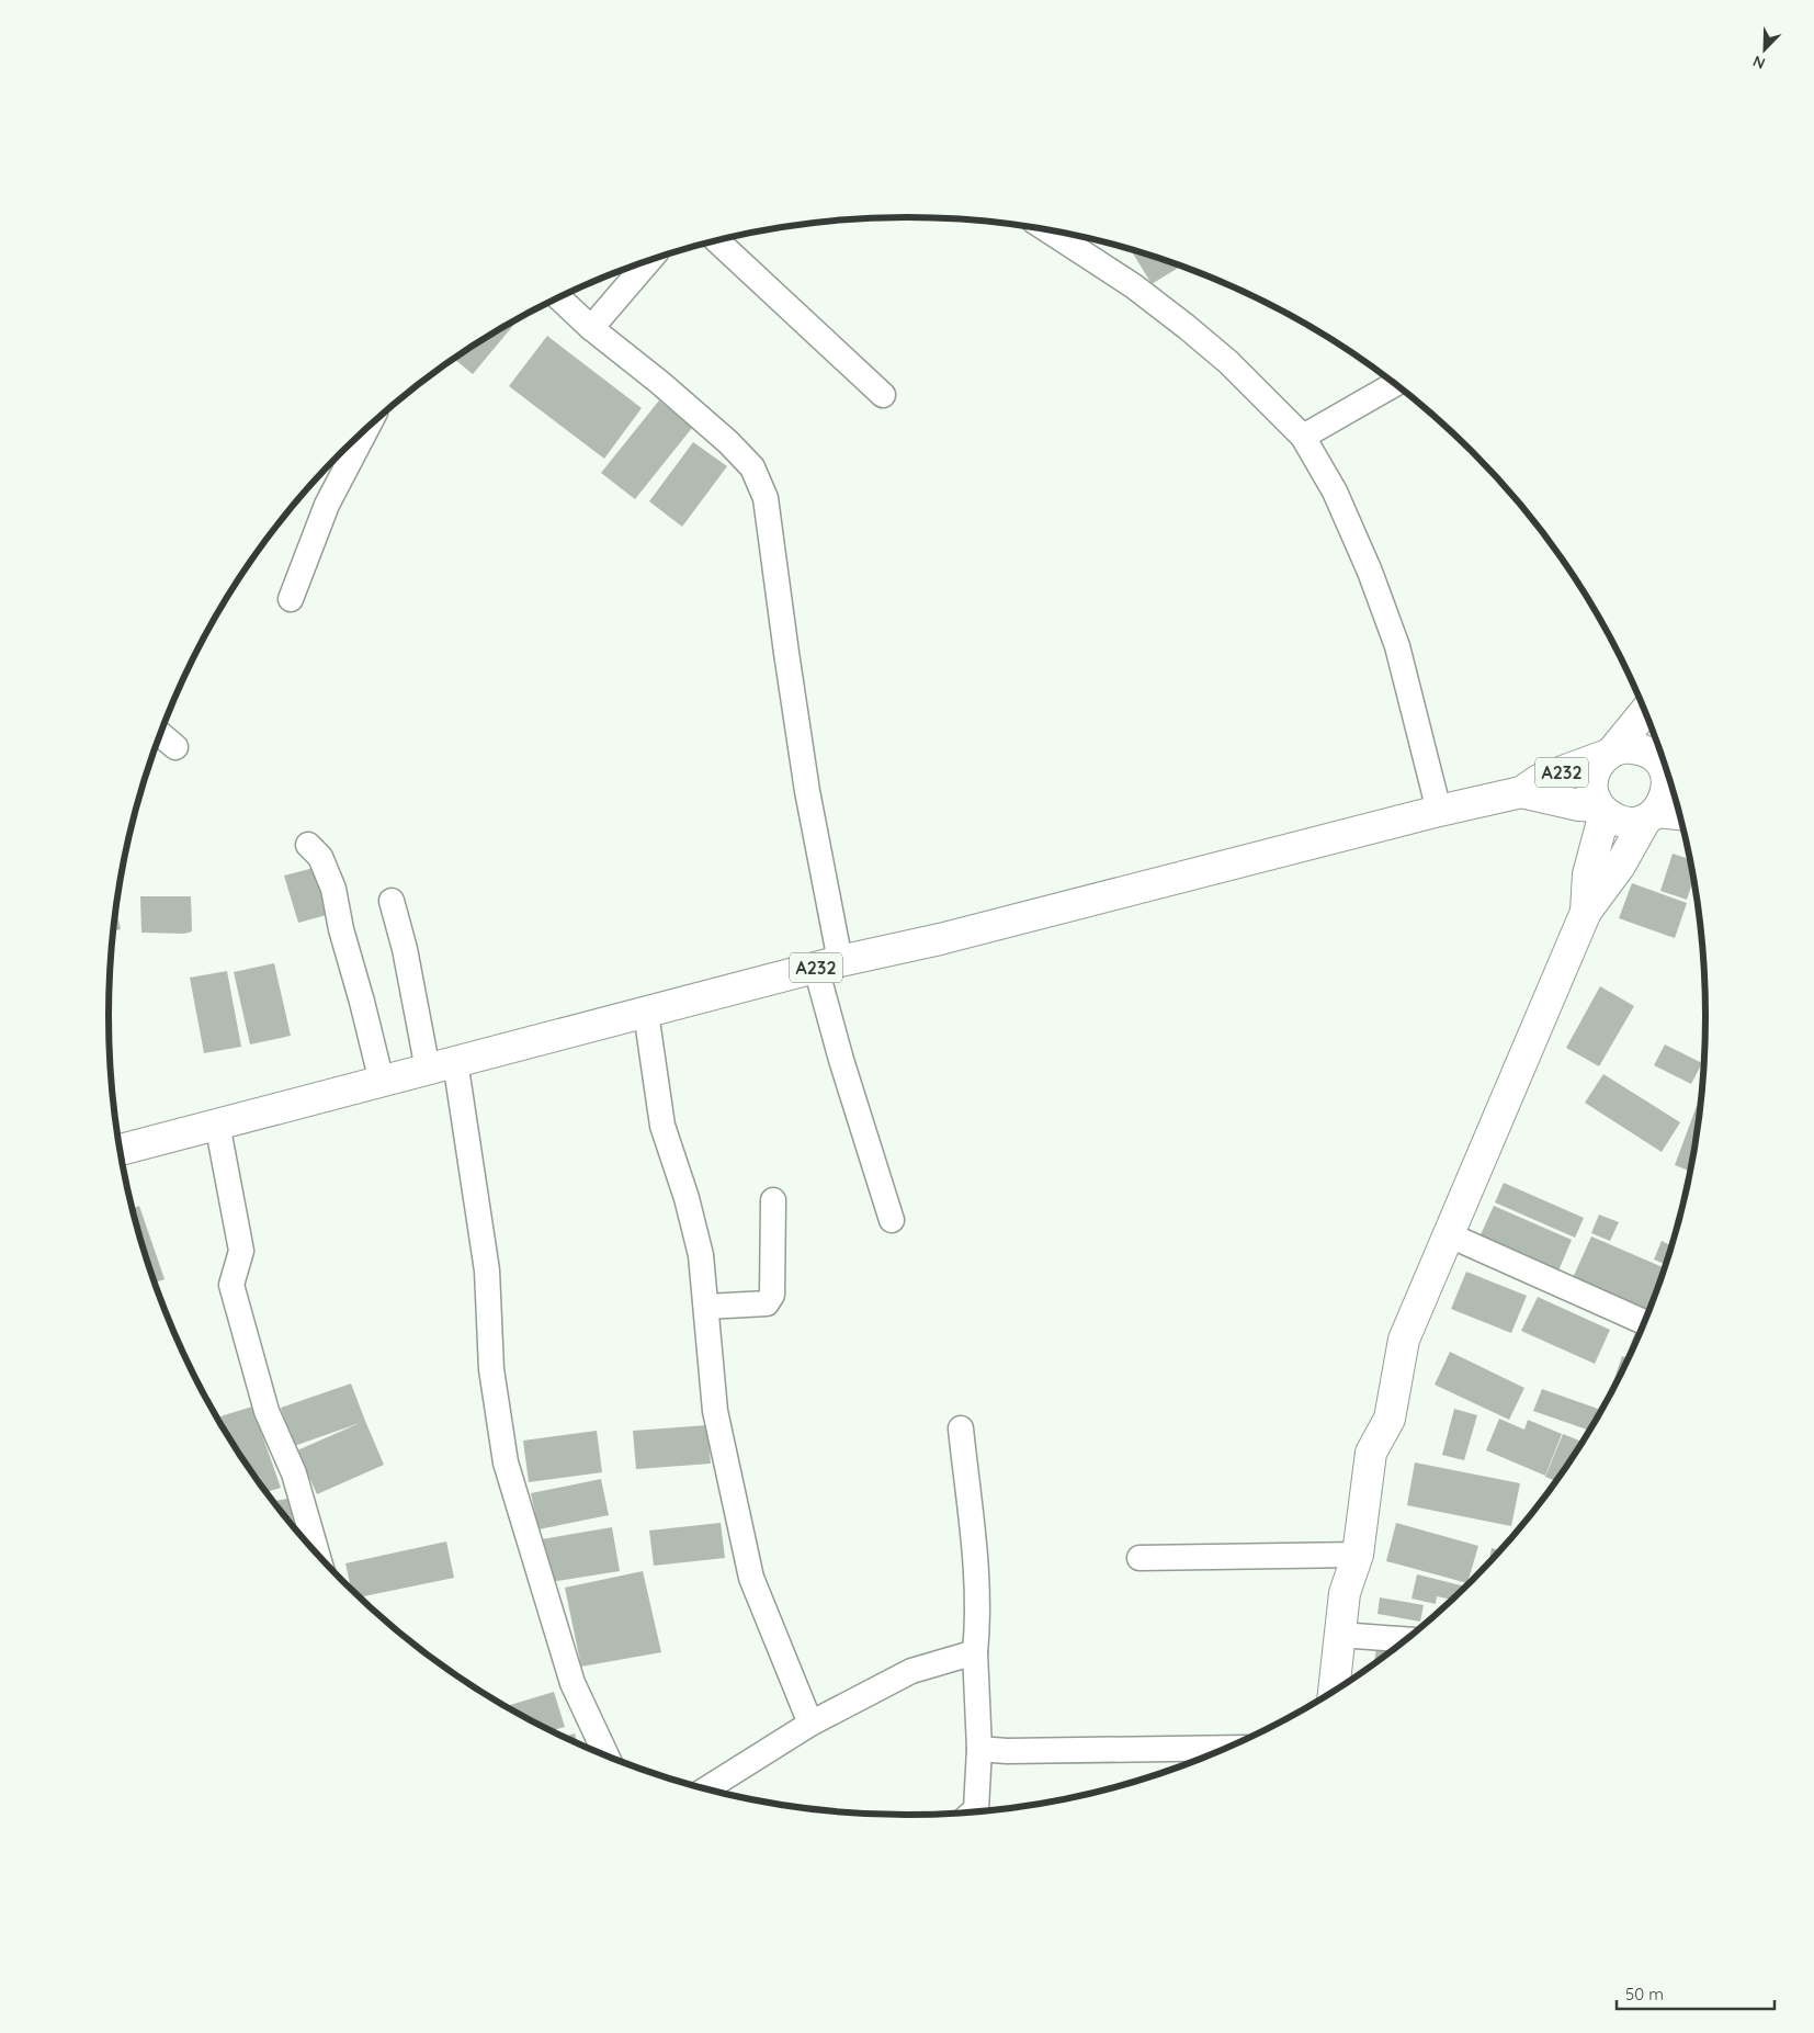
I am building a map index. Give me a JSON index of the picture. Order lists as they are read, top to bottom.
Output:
{
  "streets": {
    "main road": ["A232"]
  },
  "scale_bar": "50 m",
  "north": "bottom left"
}
